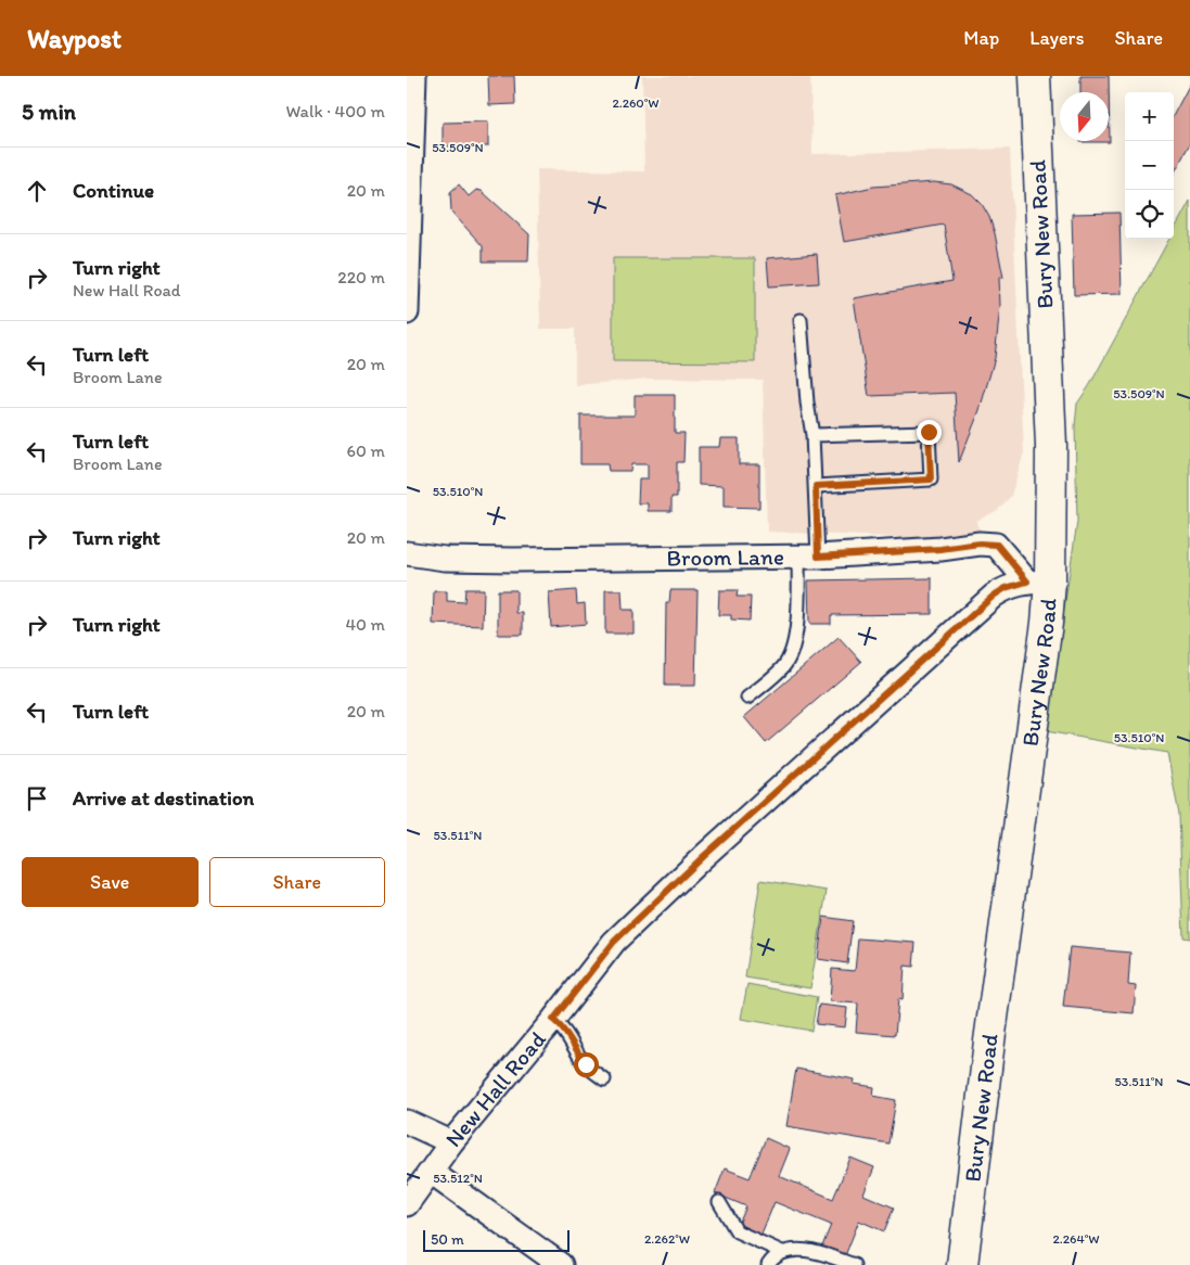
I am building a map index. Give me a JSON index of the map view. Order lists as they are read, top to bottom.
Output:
{
  "streets": {
    "highway": ["Bury New Road"],
    "street": ["Broom Lane", "New Hall Road"]
  },
  "crossings": [
    ["Bury New Road", "Broom Lane"],
    ["Bury New Road", "New Hall Road"],
    ["Broom Lane", "New Hall Road"]
  ],
  "scale_bar": "50 m",
  "north": "bottom",
  "page": {
    "header": "Waypost",
    "nav": ["Map", "Layers", "Share"],
    "heading": ["5 min", "Walk · 400 m"],
    "map_buttons": ["+", "−"],
    "list": [
      ["Continue", "20 m"],
      ["Turn right", "New Hall Road", "220 m"],
      ["Turn left", "Broom Lane", "20 m"],
      ["Turn left", "Broom Lane", "60 m"],
      ["Turn right", "20 m"],
      ["Turn right", "40 m"],
      ["Turn left", "20 m"],
      "Arrive at destination"
    ],
    "buttons": ["Save", "Share"],
    "scale": "50 m"
  },
  "coordinates": [
    "2.260°W",
    "53.509°N",
    "53.510°N",
    "53.511°N",
    "53.512°N",
    "2.262°W",
    "2.264°W"
  ]
}
